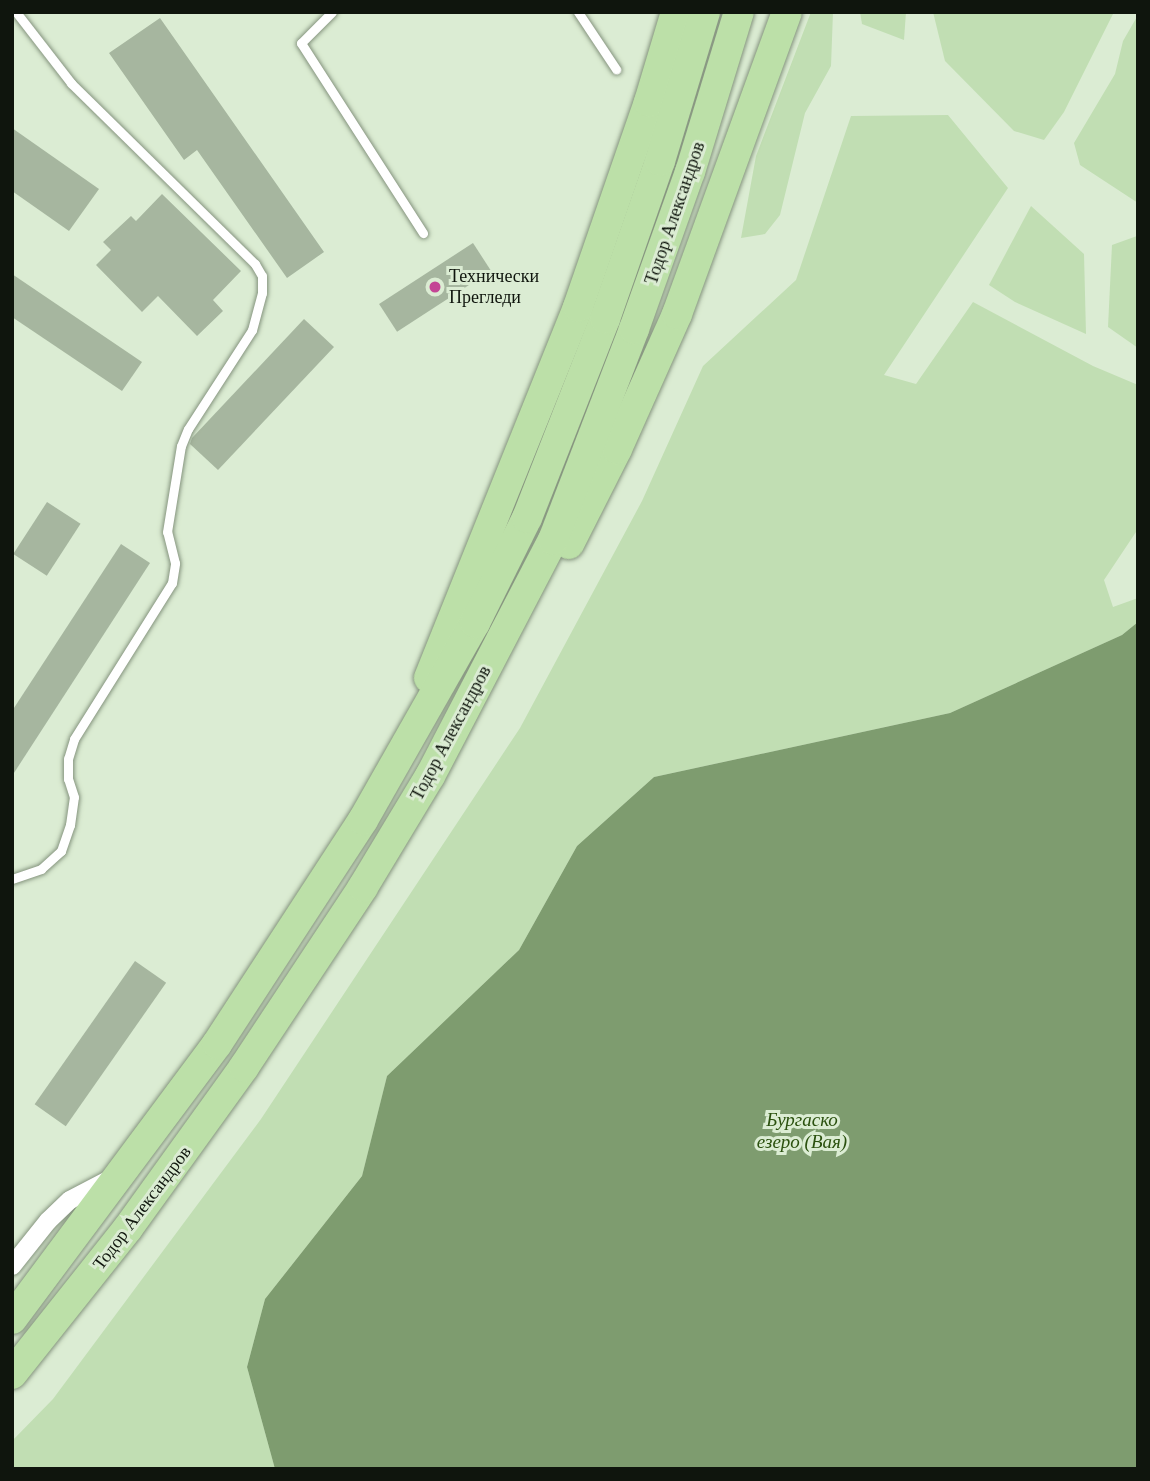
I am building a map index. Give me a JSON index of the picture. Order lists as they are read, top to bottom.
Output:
{
  "streets": {
    "highway": ["Тодор Александров"]
  },
  "water": ["Бургаско езеро (Вая)"],
  "places": ["Технически Прегледи"]
}
